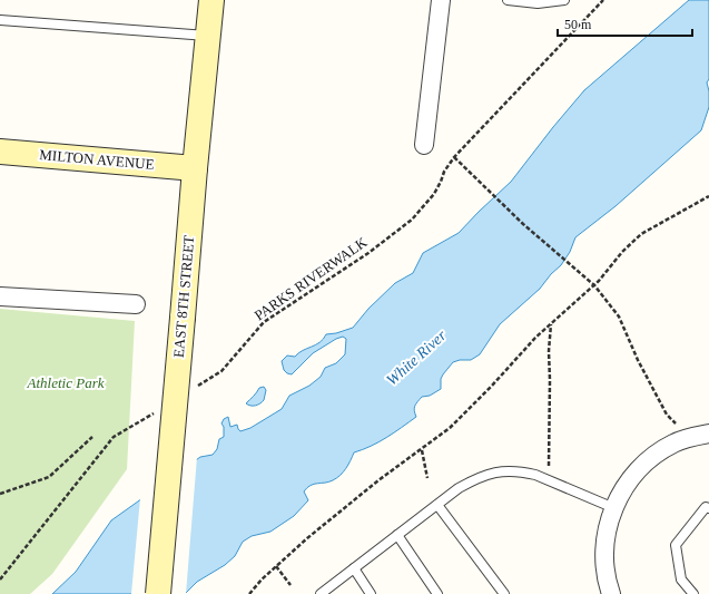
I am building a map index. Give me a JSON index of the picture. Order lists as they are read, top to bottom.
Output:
{
  "streets": {
    "main road": ["MILTON AVENUE", "EAST 8TH STREET"],
    "path": ["PARKS RIVERWALK"]
  },
  "crossings": [
    ["MILTON AVENUE", "EAST 8TH STREET"]
  ],
  "water": ["White River"],
  "parks": ["Athletic Park"],
  "scale_bar": "50 m"
}
